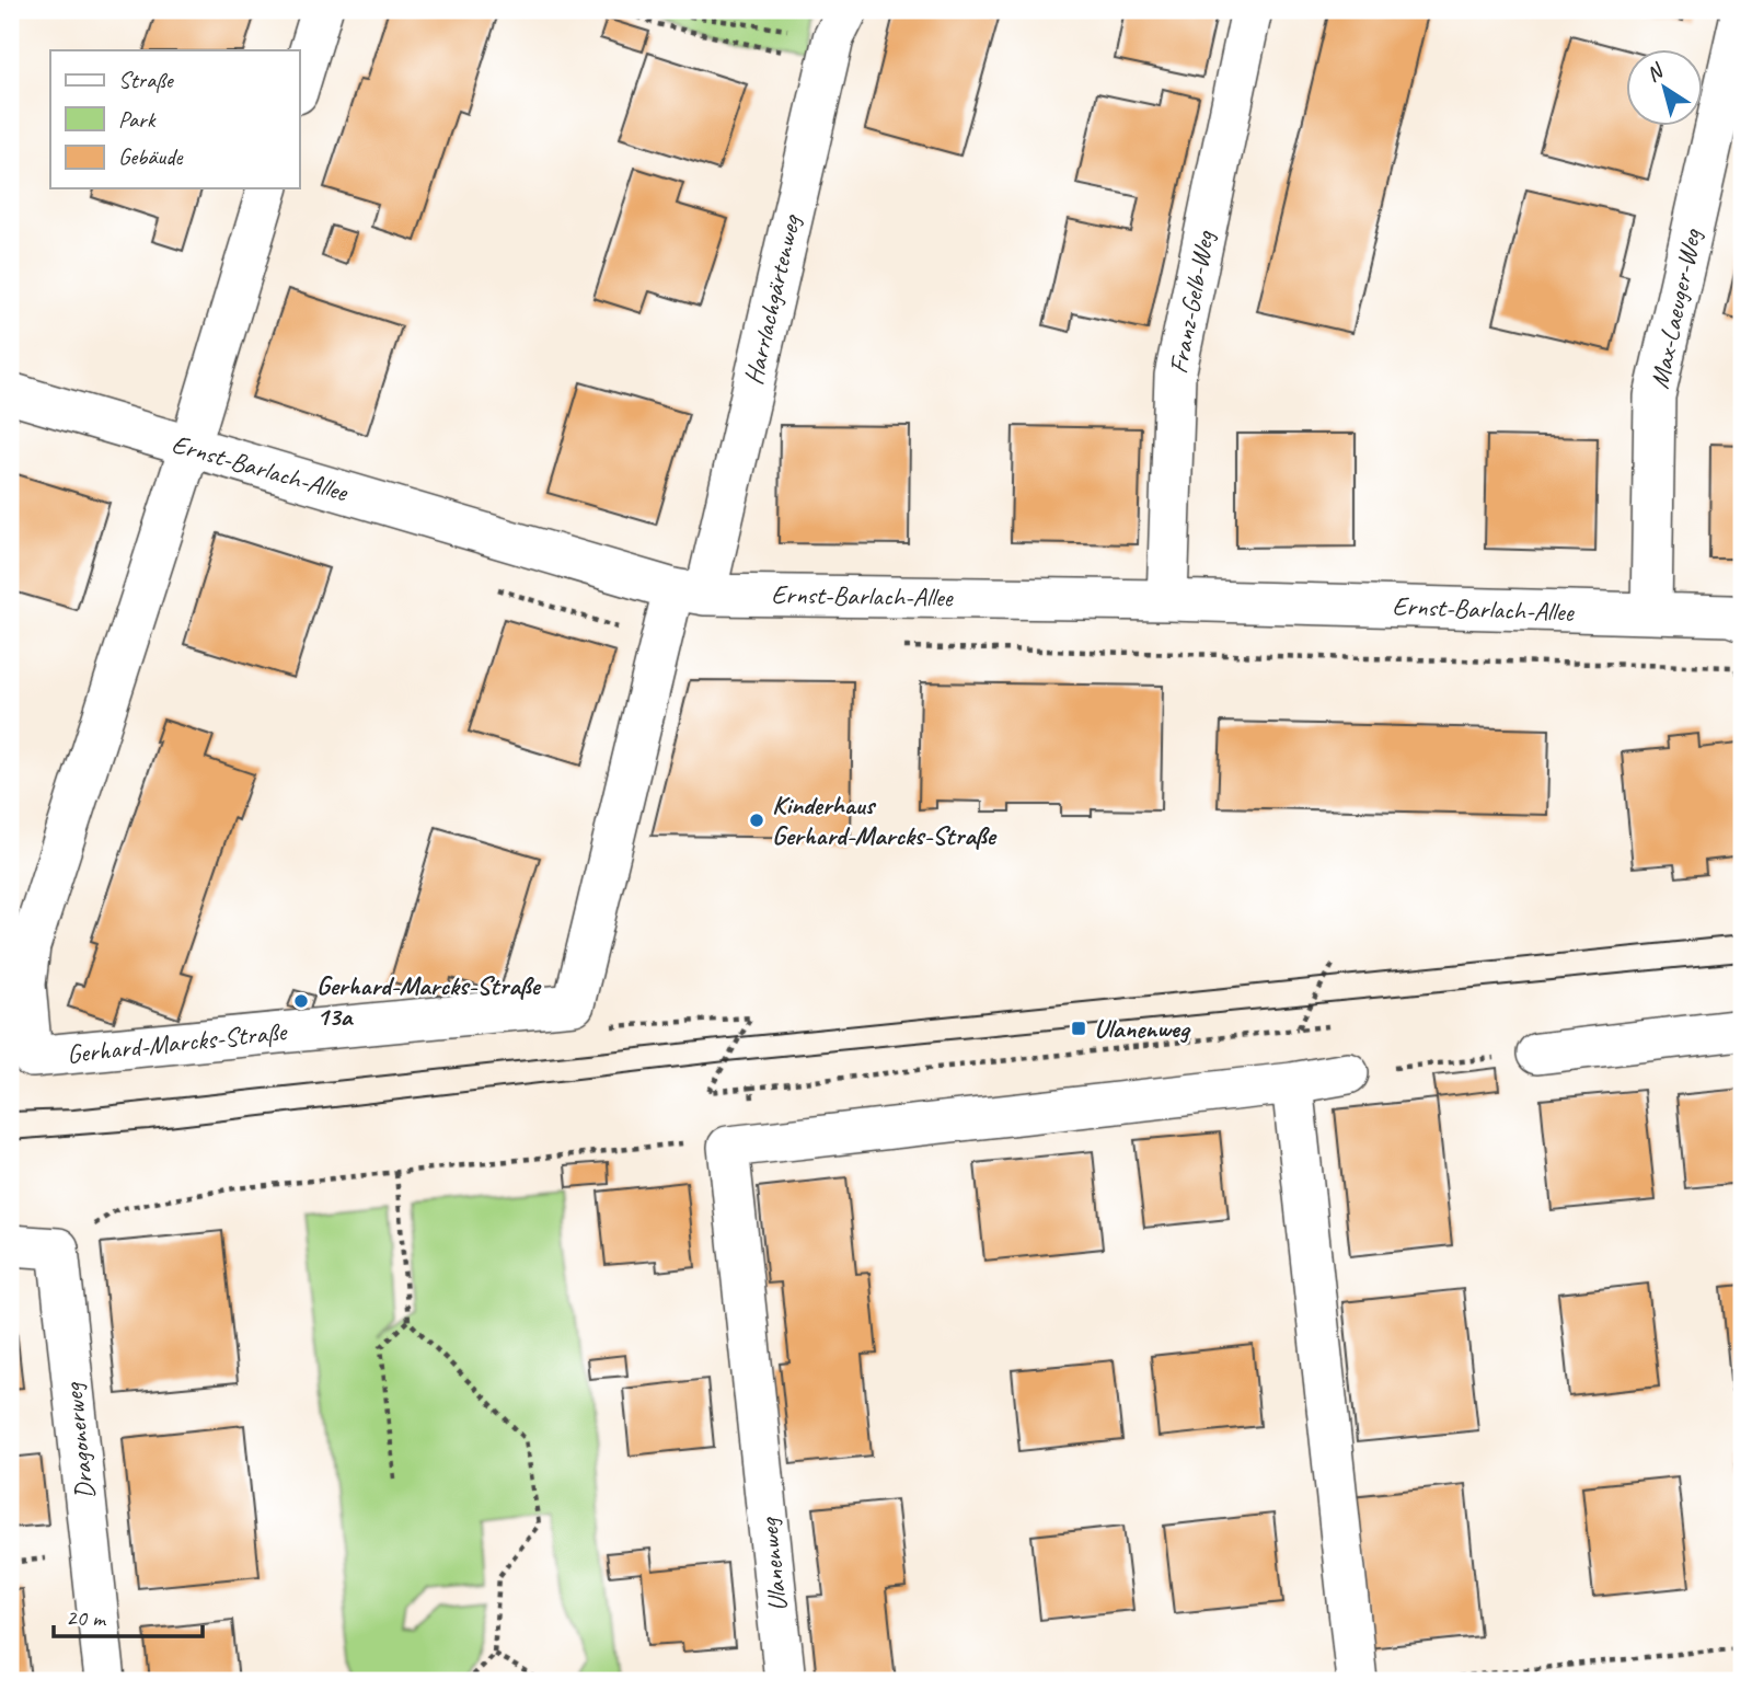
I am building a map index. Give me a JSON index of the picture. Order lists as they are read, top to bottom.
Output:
{
  "streets": {
    "street": [
      "Harrlachgärtenweg",
      "Franz-Gelb-Weg",
      "Max-Laeuger-Weg",
      "Ernst-Barlach-Allee",
      "Gerhard-Marcks-Straße",
      "Dragonerweg",
      "Ulanenweg"
    ]
  },
  "crossings": [
    ["Harrlachgärtenweg", "Ernst-Barlach-Allee"],
    ["Franz-Gelb-Weg", "Ernst-Barlach-Allee"],
    ["Max-Laeuger-Weg", "Ernst-Barlach-Allee"],
    ["Ernst-Barlach-Allee", "Gerhard-Marcks-Straße"]
  ],
  "places": {
    "other": ["Kinderhaus Gerhard-Marcks-Straße", "Gerhard-Marcks-Straße 13a"],
    "transit": ["Ulanenweg"]
  },
  "legend": ["Straße", "Park", "Gebäude"],
  "scale_bar": "20 m",
  "north": "top left"
}
